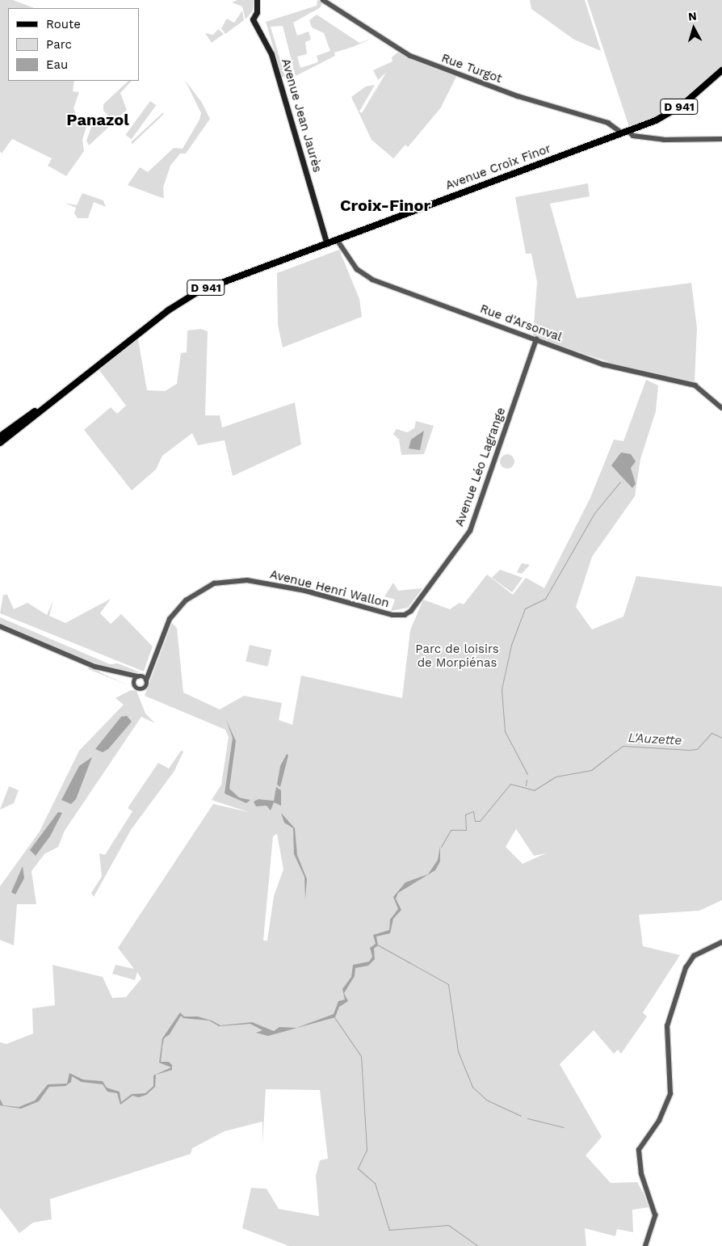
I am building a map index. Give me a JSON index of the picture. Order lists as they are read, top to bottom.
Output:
{
  "streets": {
    "main road": ["D 941", "Avenue Jean Jaurès", "Avenue Croix Finor"],
    "street": [
      "Rue Turgot",
      "Rue d'Arsonval",
      "Avenue Léo Lagrange",
      "Avenue Henri Wallon"
    ]
  },
  "crossings": [
    ["Rue Turgot", "D 941"],
    ["Rue Turgot", "Avenue Croix Finor"],
    ["D 941", "Avenue Jean Jaurès"],
    ["D 941", "Avenue Croix Finor"],
    ["D 941", "Rue d'Arsonval"],
    ["Avenue Croix Finor", "Rue d'Arsonval"],
    ["Rue d'Arsonval", "Avenue Léo Lagrange"],
    ["Avenue Léo Lagrange", "Avenue Henri Wallon"]
  ],
  "districts": ["Panazol", "Croix-Finor"],
  "water": ["L'Auzette"],
  "parks": ["Parc de loisirs de Morpiénas"],
  "legend": ["Route", "Parc", "Eau"],
  "north": "top"
}
